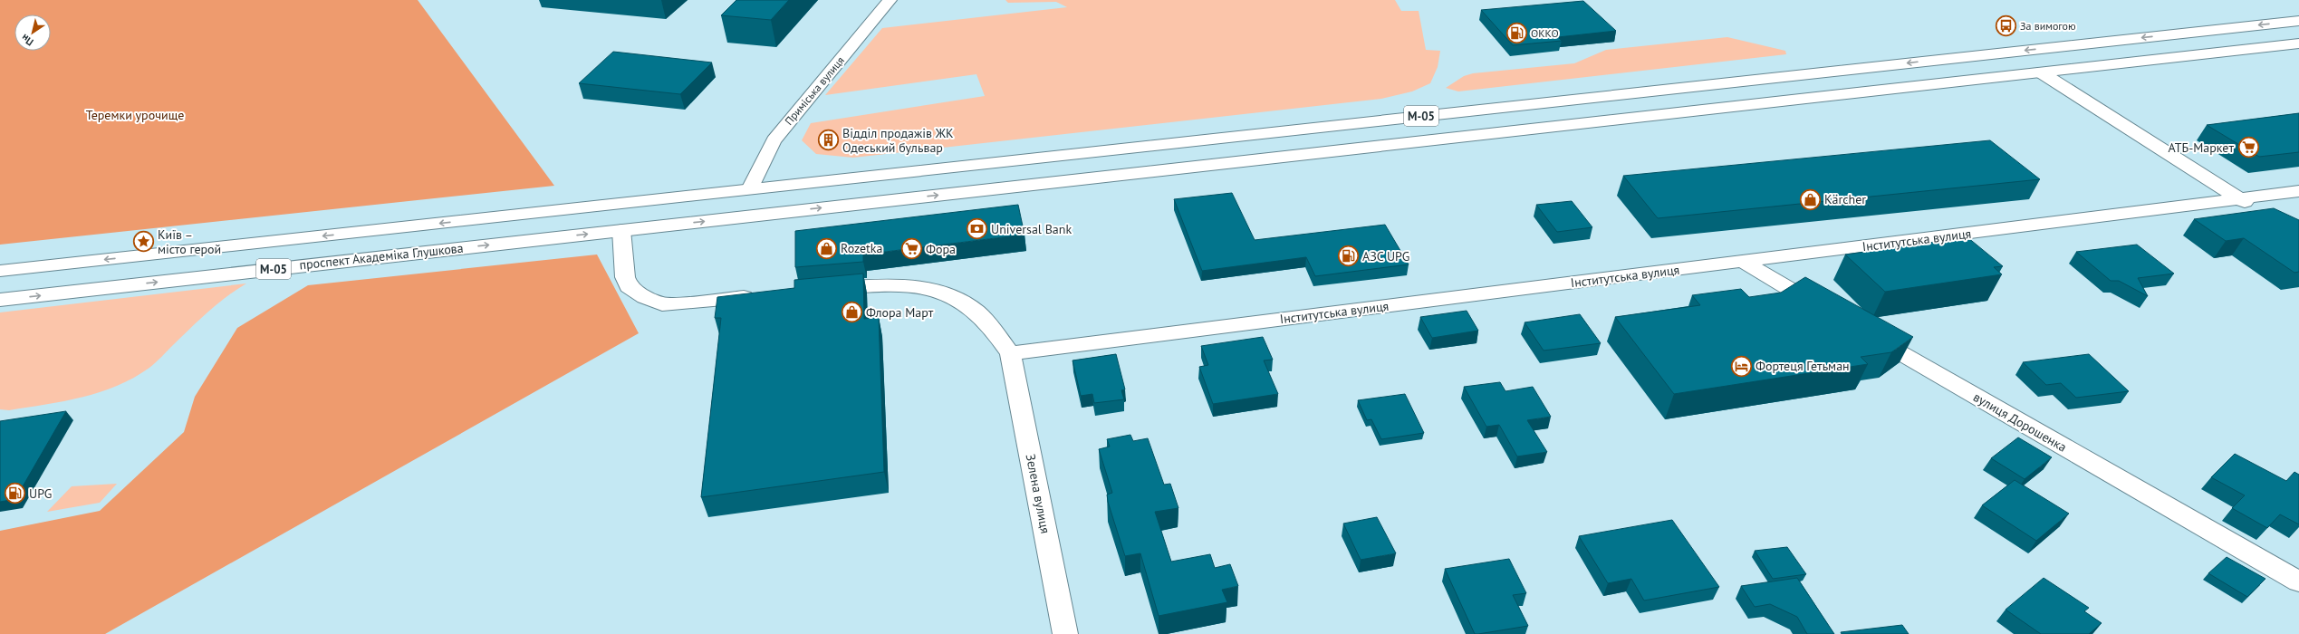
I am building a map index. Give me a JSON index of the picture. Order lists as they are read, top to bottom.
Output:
{
  "streets": {
    "main road": [
      "Приміська вулиця",
      "М-05",
      "Інститутська вулиця",
      "проспект Академіка Глушкова",
      "вулиця Дорошенка",
      "Зелена вулиця"
    ]
  },
  "crossings": [
    ["Приміська вулиця", "М-05"],
    ["Приміська вулиця", "проспект Академіка Глушкова"],
    ["М-05", "проспект Академіка Глушкова"],
    ["Інститутська вулиця", "Зелена вулиця"]
  ],
  "parks": ["Теремки урочище"],
  "places": {
    "bus stop": ["За вимогою"],
    "fuel station": ["ОККО", "АЗС UPG", "UPG"],
    "building": ["Відділ продажів ЖК Одеський бульвар"],
    "supermarket": ["АТБ-Маркет", "Фора"],
    "shop": ["Kärcher", "Rozetka", "Флора Март"],
    "bank": ["Universal Bank"],
    "place": ["Київ – місто герой"],
    "hotel": ["Фортеця Гетьман"]
  },
  "north": "bottom left"
}
